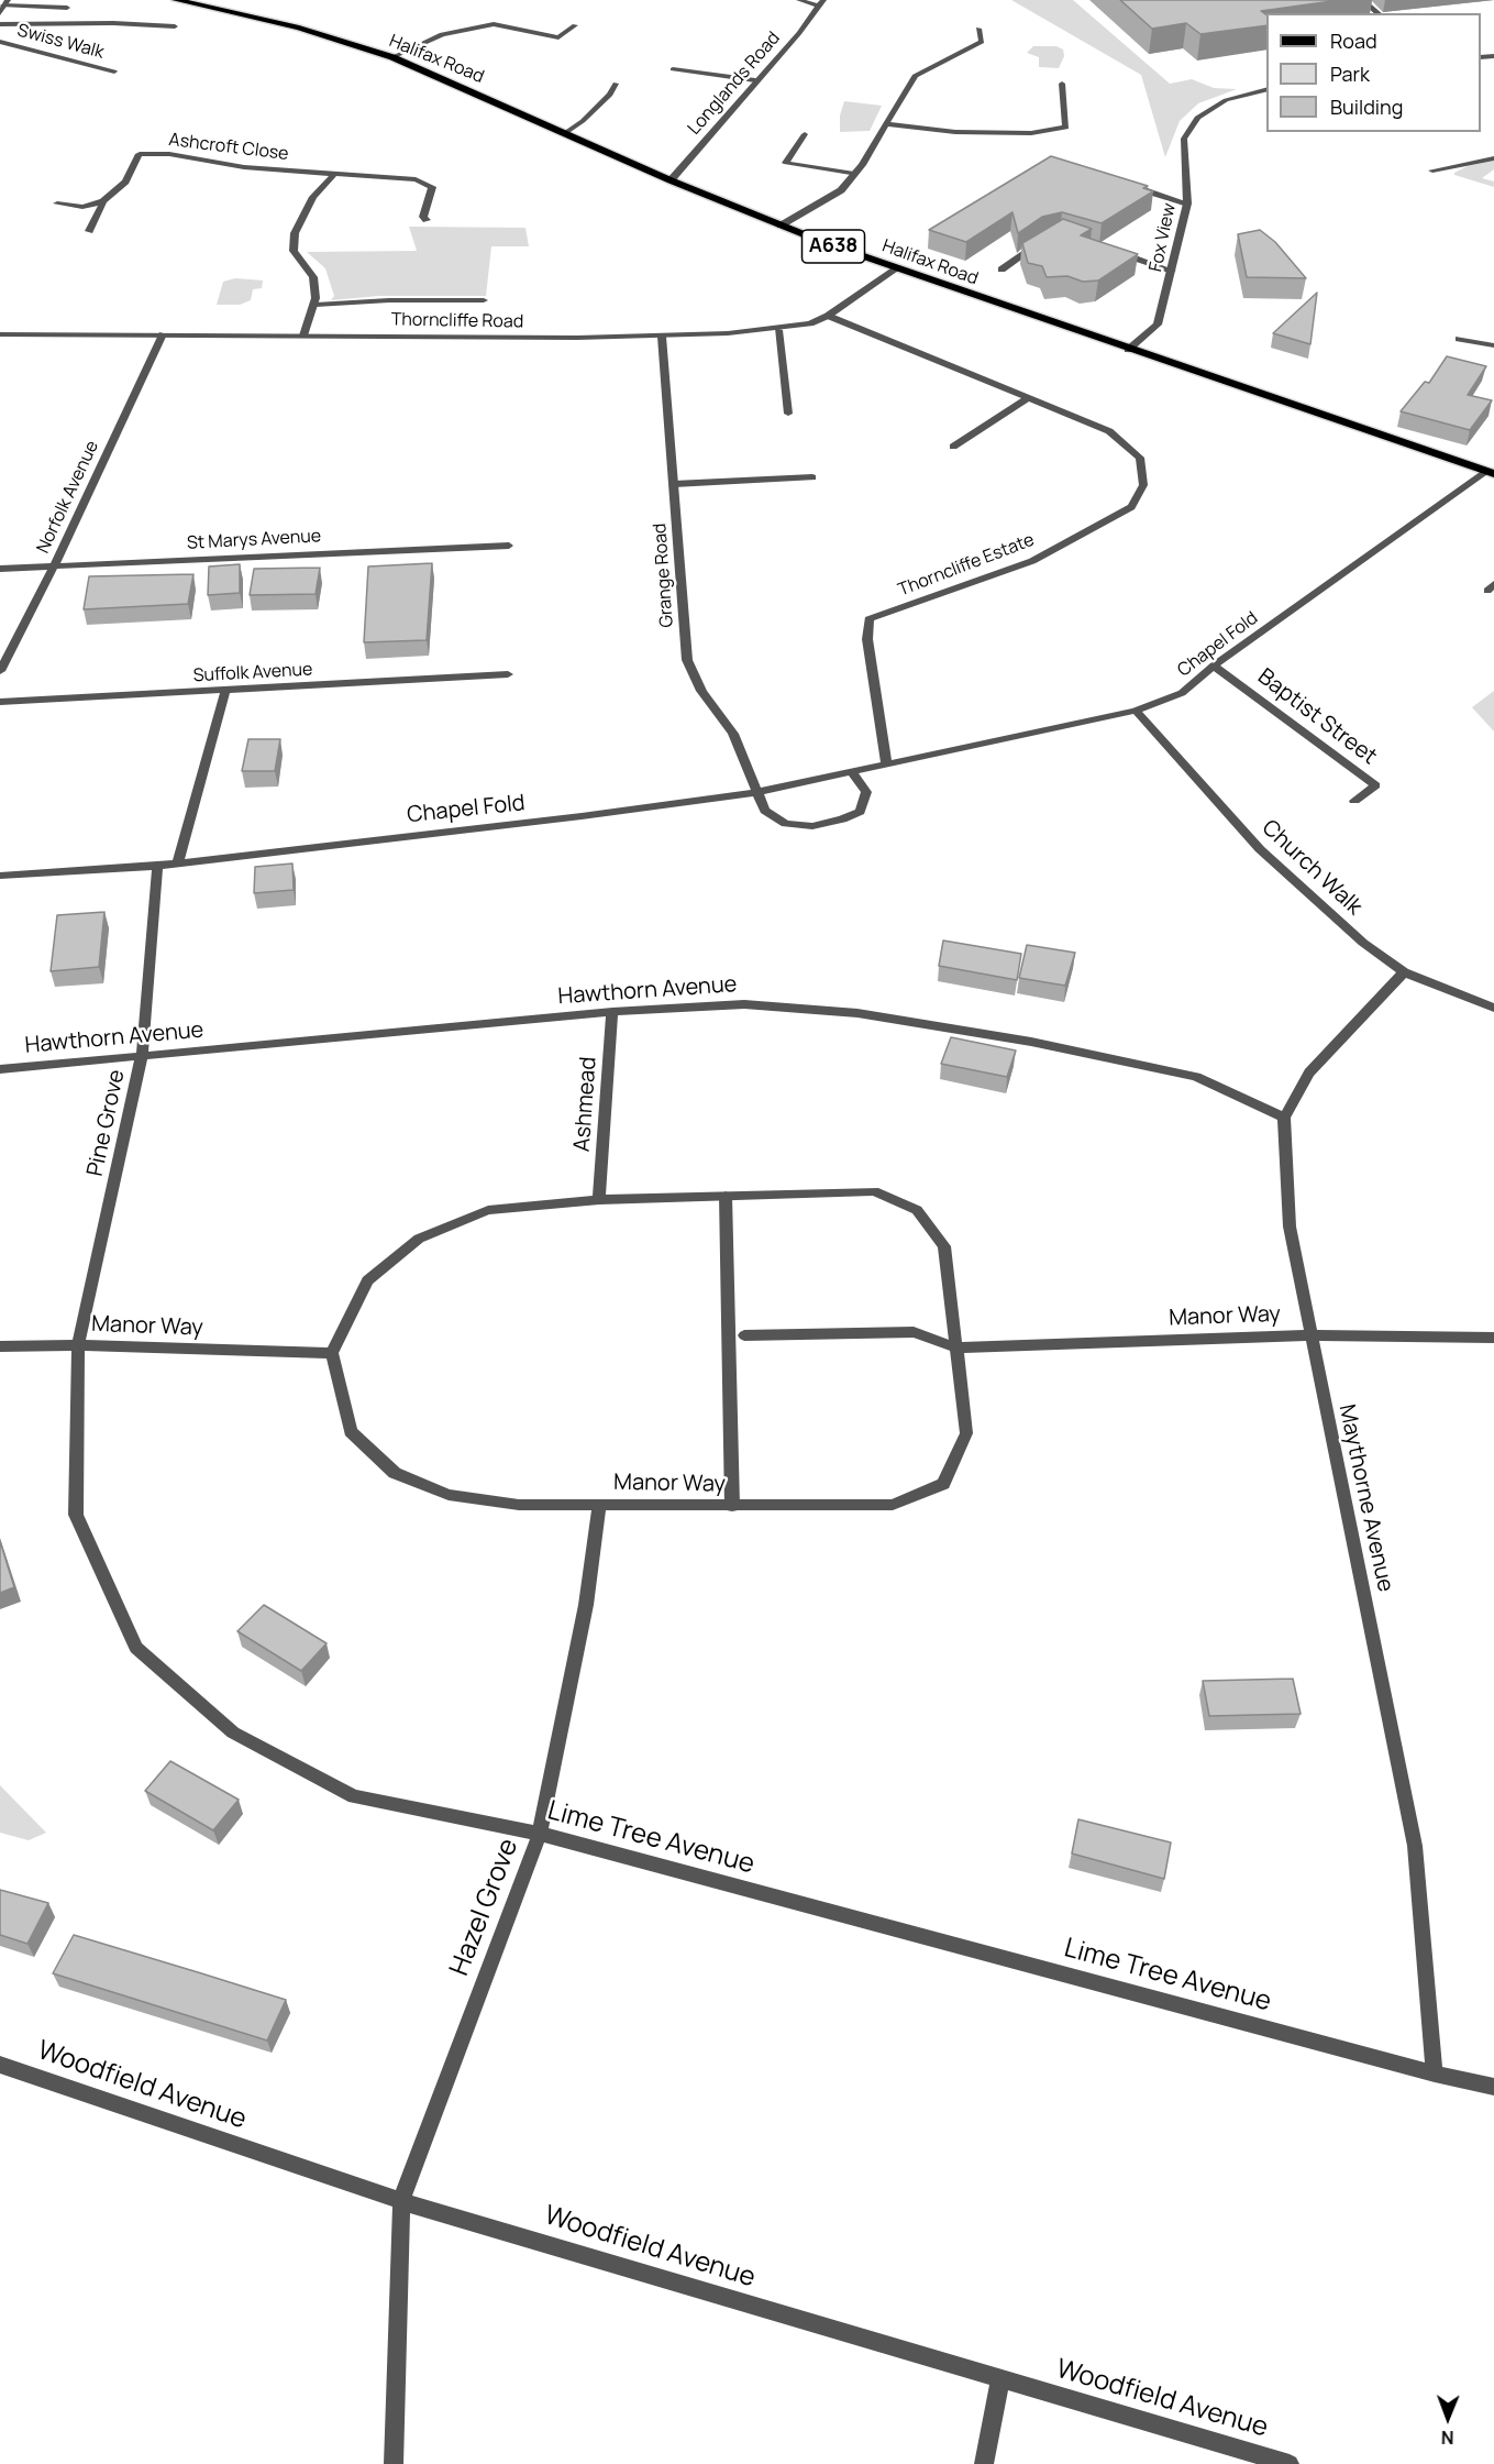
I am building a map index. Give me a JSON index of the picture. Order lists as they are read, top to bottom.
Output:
{
  "streets": {
    "main road": ["Halifax Road", "A638"],
    "street": [
      "Swiss Walk",
      "Longlands Road",
      "Ashcroft Close",
      "Fox View",
      "Thorncliffe Road",
      "Norfolk Avenue",
      "St Marys Avenue",
      "Thorncliffe Estate",
      "Grange Road",
      "Chapel Fold",
      "Suffolk Avenue",
      "Baptist Street",
      "Church Walk",
      "Hawthorn Avenue",
      "Ashmead",
      "Pine Grove",
      "Manor Way",
      "Maythorne Avenue",
      "Lime Tree Avenue",
      "Hazel Grove",
      "Woodfield Avenue"
    ]
  },
  "crossings": [
    ["Halifax Road", "Longlands Road"],
    ["Halifax Road", "Fox View"],
    ["Halifax Road", "Thorncliffe Road"],
    ["Halifax Road", "Chapel Fold"],
    ["Thorncliffe Road", "Norfolk Avenue"],
    ["Thorncliffe Road", "Thorncliffe Estate"],
    ["Thorncliffe Road", "Grange Road"],
    ["Norfolk Avenue", "St Marys Avenue"],
    ["Thorncliffe Estate", "Chapel Fold"],
    ["Grange Road", "Chapel Fold"],
    ["Chapel Fold", "Baptist Street"],
    ["Chapel Fold", "Church Walk"],
    ["Chapel Fold", "Pine Grove"],
    ["Hawthorn Avenue", "Ashmead"],
    ["Hawthorn Avenue", "Pine Grove"],
    ["Hawthorn Avenue", "Maythorne Avenue"],
    ["Ashmead", "Manor Way"],
    ["Pine Grove", "Manor Way"],
    ["Pine Grove", "Lime Tree Avenue"],
    ["Manor Way", "Maythorne Avenue"],
    ["Manor Way", "Lime Tree Avenue"],
    ["Manor Way", "Hazel Grove"],
    ["Maythorne Avenue", "Lime Tree Avenue"],
    ["Lime Tree Avenue", "Hazel Grove"],
    ["Hazel Grove", "Woodfield Avenue"]
  ],
  "legend": ["Road", "Park", "Building"],
  "north": "bottom"
}
